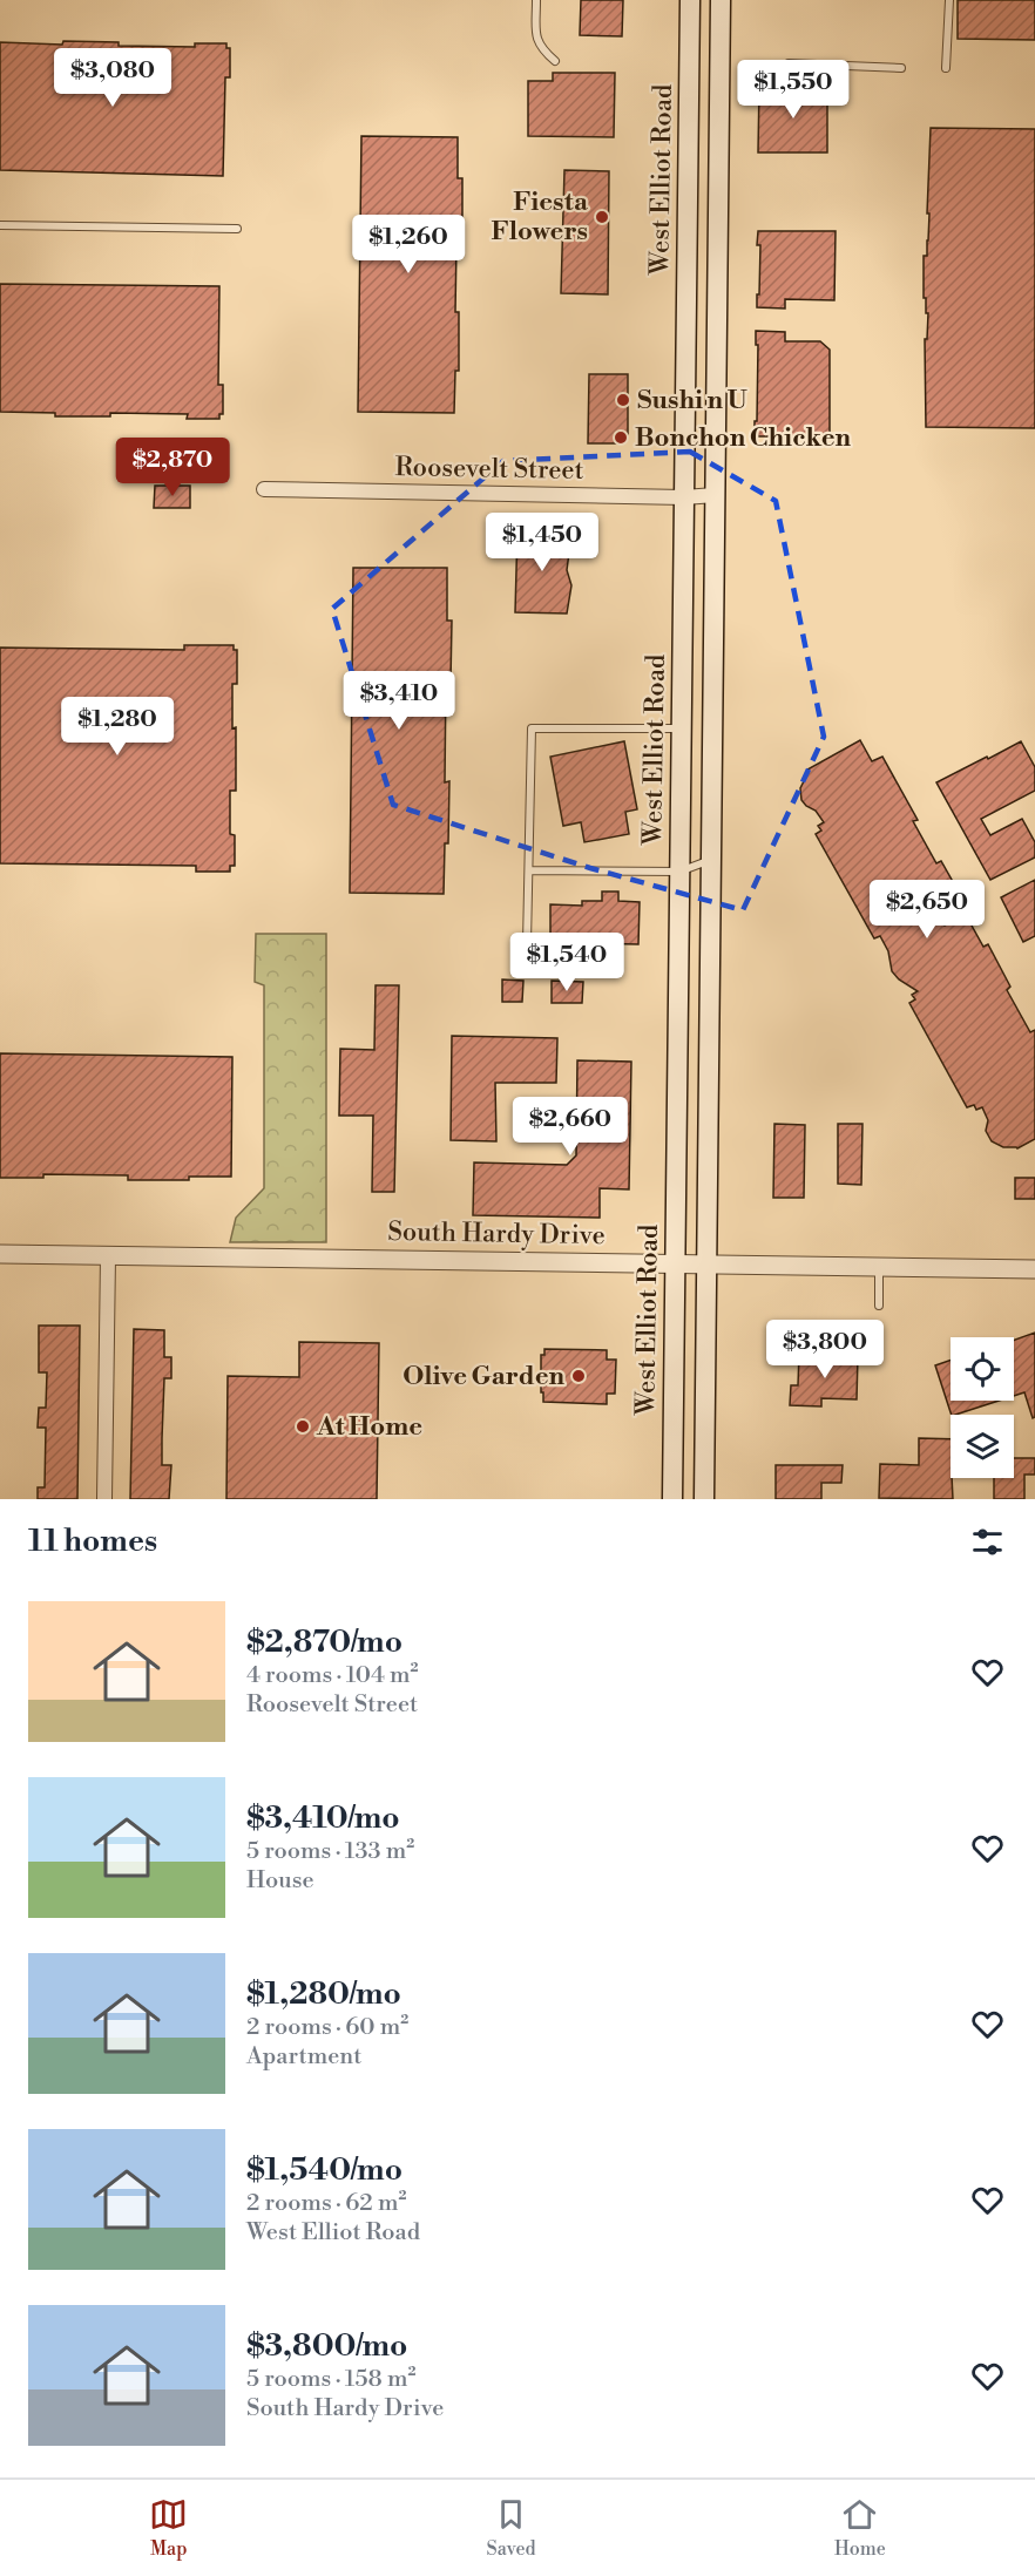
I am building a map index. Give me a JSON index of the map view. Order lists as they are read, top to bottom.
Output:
{
  "streets": {
    "main road": ["West Elliot Road"],
    "street": ["Roosevelt Street", "South Hardy Drive"]
  },
  "crossings": [
    ["West Elliot Road", "Roosevelt Street"],
    ["West Elliot Road", "South Hardy Drive"]
  ],
  "places": [
    "Fiesta Flowers",
    "Sushi n U",
    "Bonchon Chicken",
    "Olive Garden",
    "At Home"
  ],
  "page": {
    "price": [
      "$3,080",
      "$1,550",
      "$1,260",
      "$2,870",
      "$1,450",
      "$3,410",
      "$1,280",
      "$2,650",
      "$1,540",
      "$2,660",
      "$3,800"
    ],
    "heading": "11 homes",
    "list": [
      {
        "name": "$2,870/mo",
        "note": "4 rooms · 104 m² · Roosevelt Street"
      },
      {
        "name": "$3,410/mo",
        "note": "5 rooms · 133 m² · House"
      },
      {
        "name": "$1,280/mo",
        "note": "2 rooms · 60 m² · Apartment"
      },
      {
        "name": "$1,540/mo",
        "note": "2 rooms · 62 m² · West Elliot Road"
      },
      {
        "name": "$3,800/mo",
        "note": "5 rooms · 158 m² · South Hardy Drive"
      }
    ],
    "tabs": ["Map", "Saved", "Home"]
  }
}
